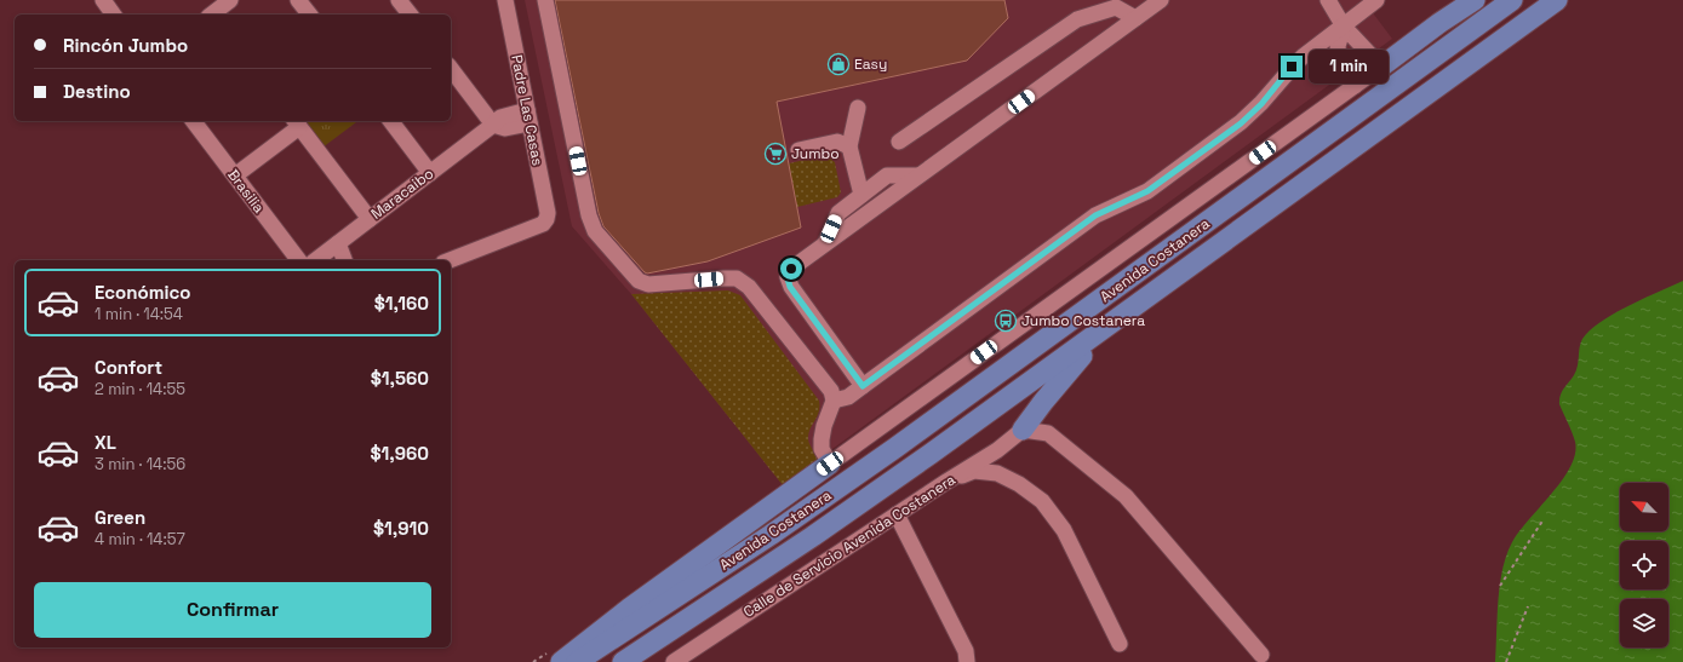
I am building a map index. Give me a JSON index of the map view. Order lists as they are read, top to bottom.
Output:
{
  "streets": {
    "main road": ["Avenida Costanera"],
    "street": [
      "Padre Las Casas",
      "Brasilia",
      "Maracaibo",
      "Calle de Servicio Avenida Costanera"
    ]
  },
  "places": {
    "shop": ["Easy"],
    "supermarket": ["Jumbo"],
    "bus stop": ["Jumbo Costanera"]
  },
  "north": "top left",
  "page": {
    "banner": ["Rincón Jumbo", "Destino"],
    "bubble": "1 min",
    "list": [
      {
        "name": "Económico",
        "note": "1 min · 14:54",
        "value": "$1,160"
      },
      {
        "name": "Confort",
        "note": "2 min · 14:55",
        "value": "$1,560"
      },
      {
        "name": "XL",
        "note": "3 min · 14:56",
        "value": "$1,960"
      },
      {
        "name": "Green",
        "note": "4 min · 14:57",
        "value": "$1,910"
      }
    ],
    "buttons": "Confirmar"
  }
}
